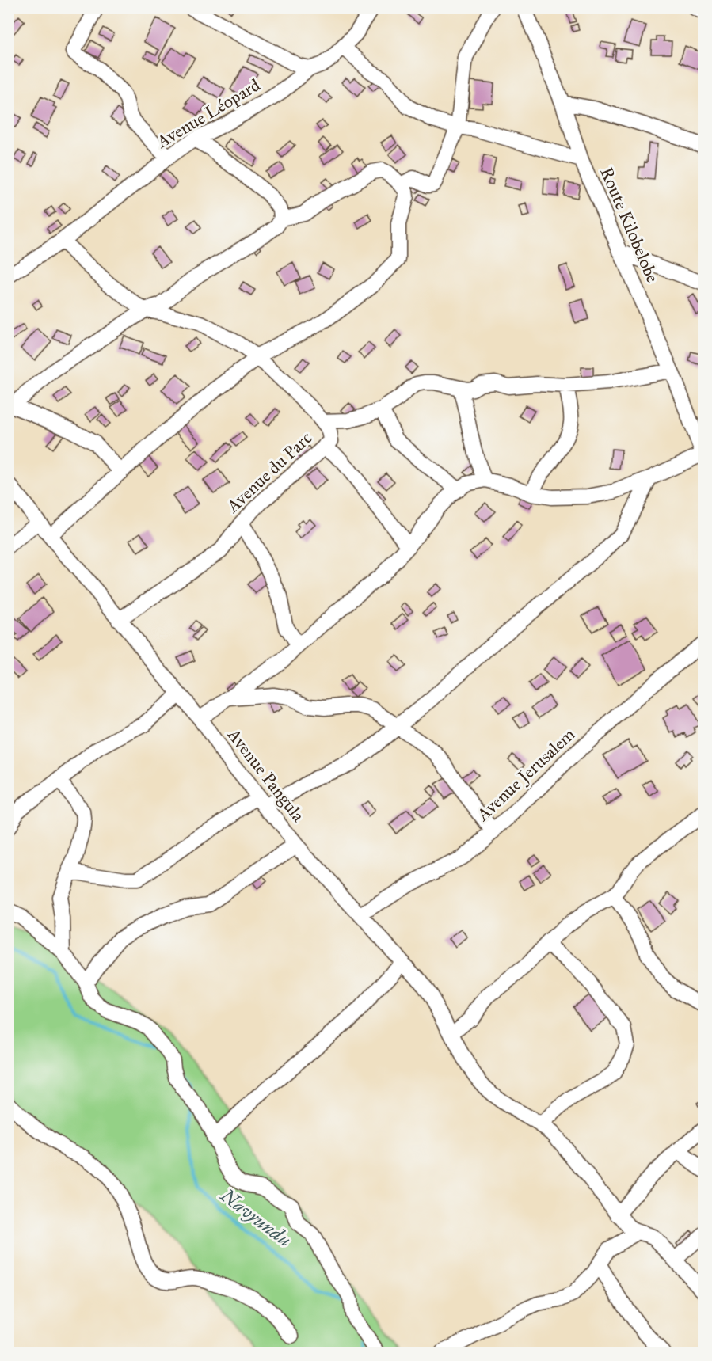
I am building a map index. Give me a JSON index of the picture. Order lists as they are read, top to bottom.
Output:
{
  "streets": {
    "street": [
      "Avenue Léopard",
      "Route Kilobelobe",
      "Avenue du Parc",
      "Avenue Jerusalem",
      "Avenue Pangula"
    ]
  },
  "crossings": [
    ["Avenue Léopard", "Avenue du Parc"],
    ["Avenue du Parc", "Avenue Pangula"],
    ["Avenue Jerusalem", "Avenue Pangula"]
  ],
  "water": ["Navyundu"]
}
